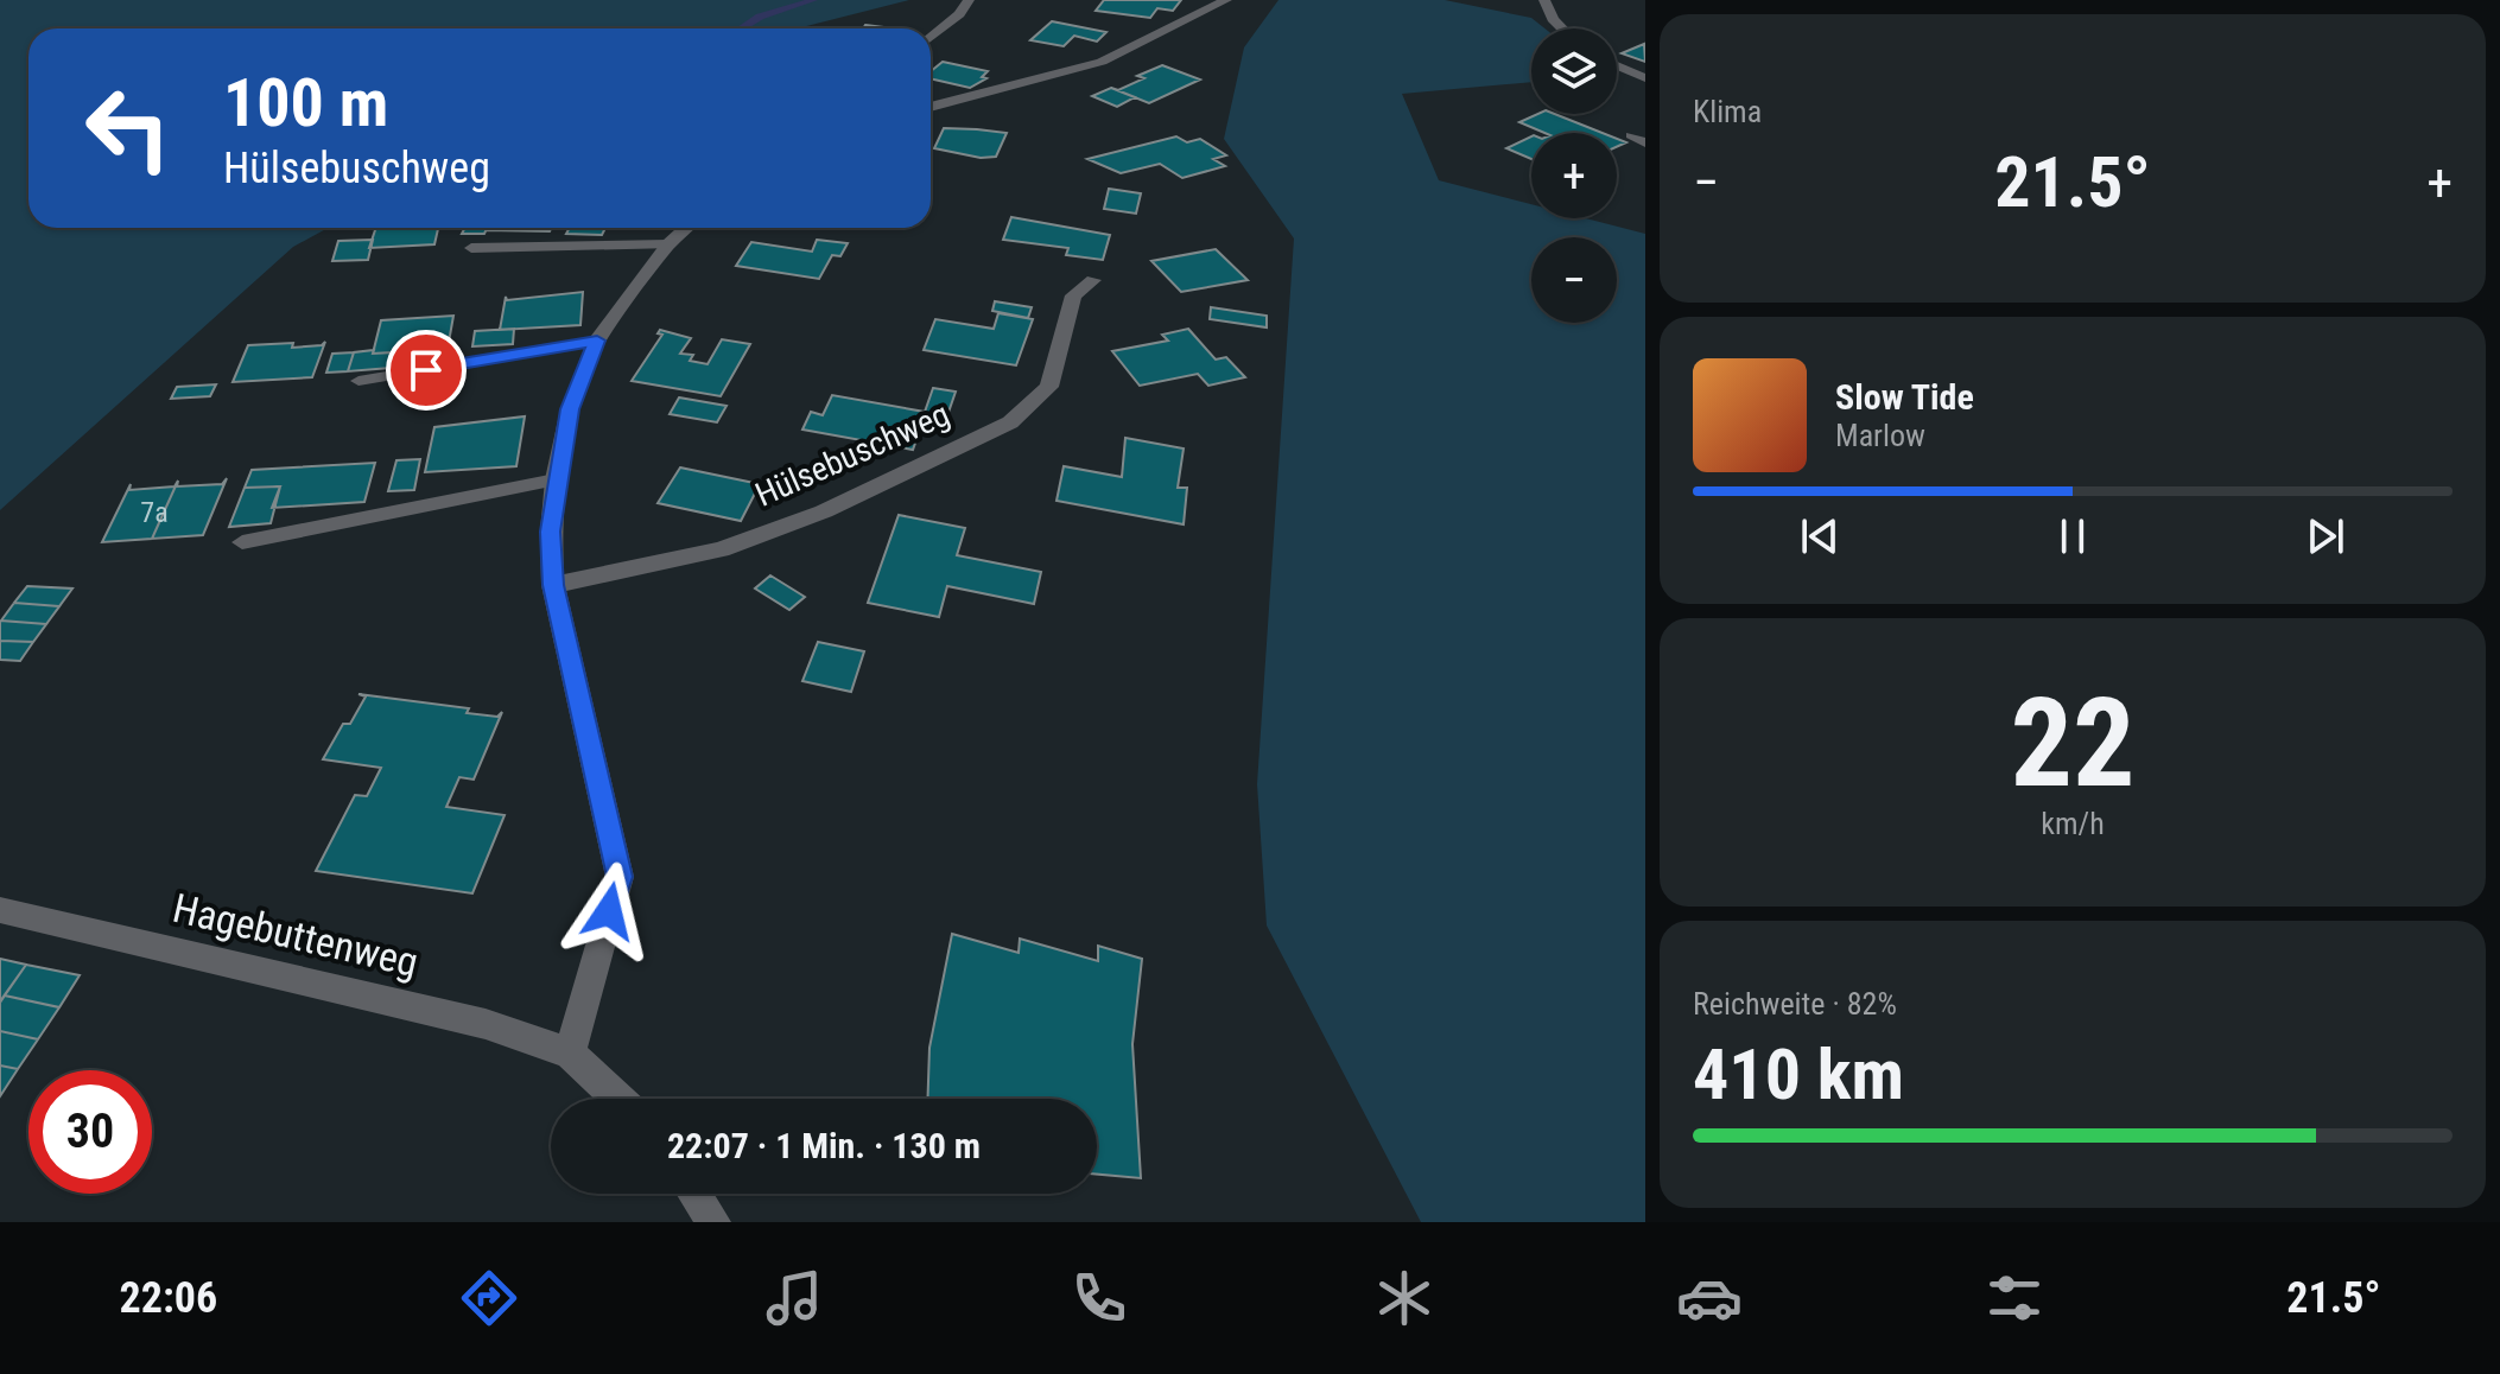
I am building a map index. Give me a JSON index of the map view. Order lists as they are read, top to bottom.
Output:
{
  "streets": {
    "street": ["Hülsebuschweg", "Hagebuttenweg"]
  },
  "house_numbers": ["7a"],
  "page": {
    "tile": [
      "Klima",
      ["22", "km/h"],
      ["Reichweite · 82%", "410 km"]
    ],
    "map_buttons": ["+", "−"],
    "turn": ["100 m", "Hülsebuschweg"],
    "heat": ["−", "21.5°", "+"],
    "song": ["Slow Tide", "Marlow"],
    "limit": "30",
    "trip": "22:07 · 1 Min. · 130 m",
    "tabs": ["22:06", "21.5°"]
  }
}
